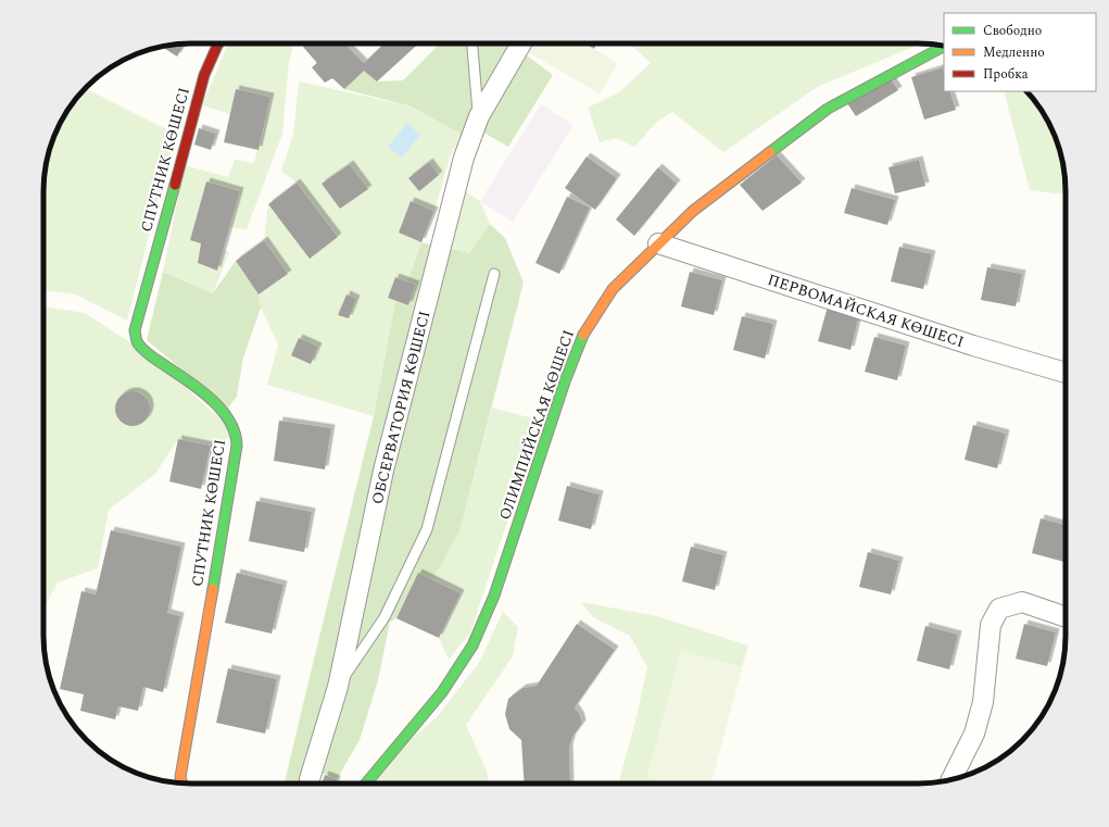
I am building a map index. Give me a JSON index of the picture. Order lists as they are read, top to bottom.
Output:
{
  "streets": {
    "street": [
      "СПУТНИК КӨШЕСІ",
      "ПЕРВОМАЙСКАЯ КӨШЕСІ",
      "ОБСЕРВАТОРИЯ КӨШЕСІ",
      "ОЛИМПИЙСКАЯ КӨШЕСІ"
    ]
  },
  "crossings": [
    ["ПЕРВОМАЙСКАЯ КӨШЕСІ", "ОЛИМПИЙСКАЯ КӨШЕСІ"]
  ],
  "legend": ["Свободно", "Медленно", "Пробка"]
}
